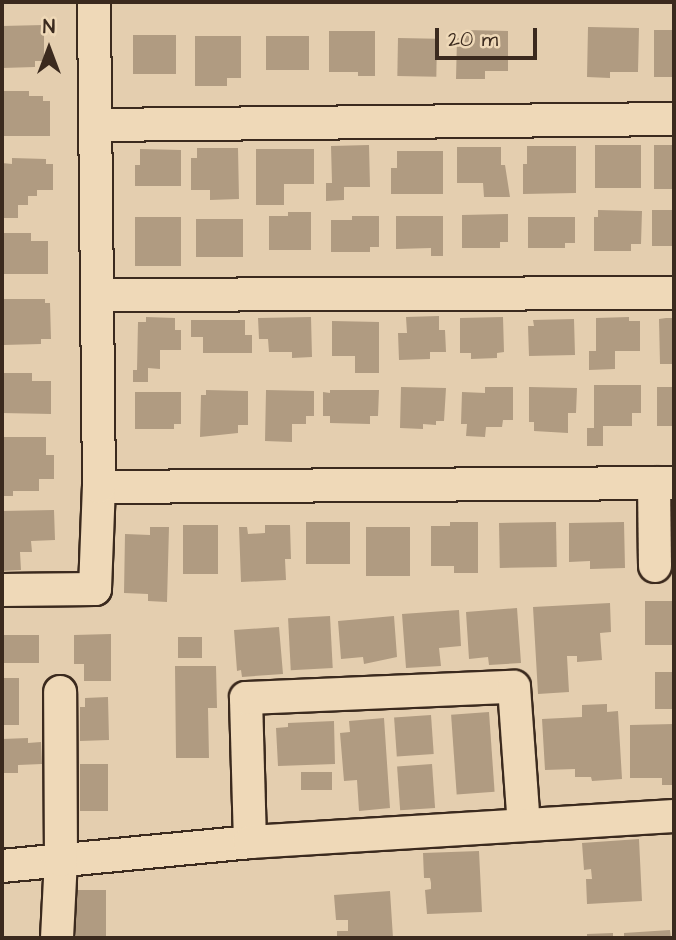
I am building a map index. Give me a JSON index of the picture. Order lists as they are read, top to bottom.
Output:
{
  "scale_bar": "20 m",
  "north": "top"
}
